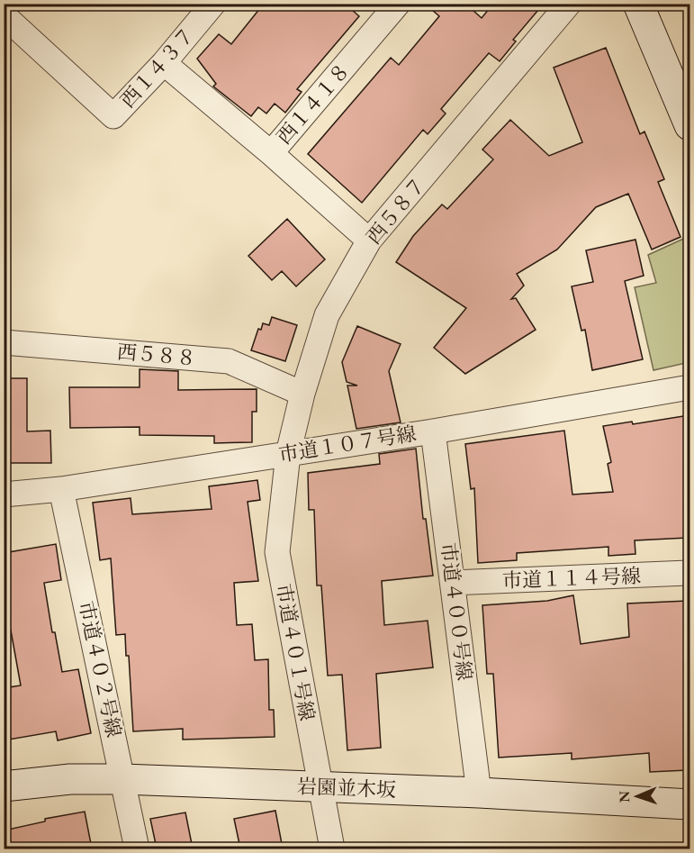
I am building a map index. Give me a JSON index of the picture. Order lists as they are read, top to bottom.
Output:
{
  "streets": {
    "street": [
      "西１４３７",
      "西１４１８",
      "西５８７",
      "西５８８",
      "市道１０７号線",
      "市道１１４号線",
      "市道４００号線",
      "市道４０１号線",
      "市道４０２号線",
      "岩園並木坂"
    ]
  },
  "crossings": [
    ["西１４１８", "西５８７"],
    ["西５８７", "西５８８"],
    ["西５８７", "市道１０７号線"],
    ["西５８７", "市道４０１号線"],
    ["市道１０７号線", "市道４００号線"],
    ["市道１０７号線", "市道４０１号線"],
    ["市道１０７号線", "市道４０２号線"],
    ["市道１１４号線", "市道４００号線"],
    ["市道４００号線", "岩園並木坂"],
    ["市道４０１号線", "岩園並木坂"],
    ["市道４０２号線", "岩園並木坂"]
  ],
  "north": "left"
}
